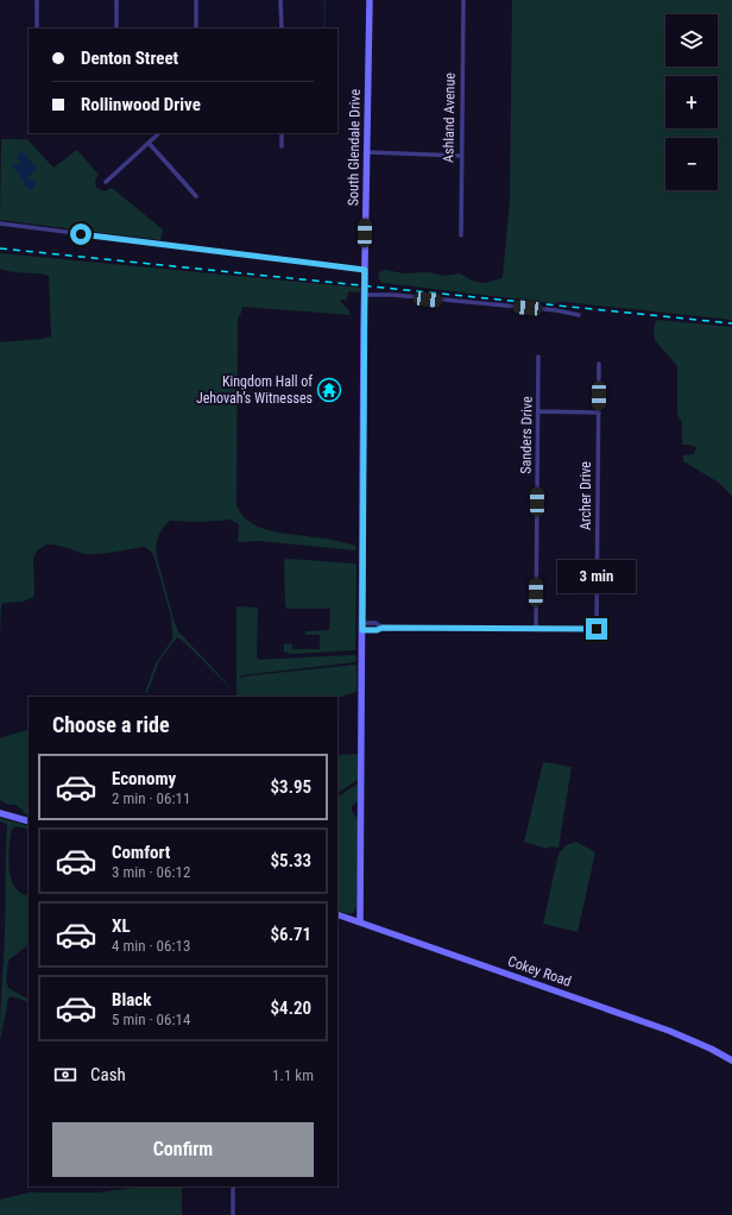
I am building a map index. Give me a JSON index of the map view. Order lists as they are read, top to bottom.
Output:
{
  "streets": {
    "street": [
      "Ashland Avenue",
      "South Glendale Drive",
      "Sanders Drive",
      "Archer Drive",
      "Cokey Road"
    ]
  },
  "crossings": [
    ["South Glendale Drive", "Cokey Road"]
  ],
  "places": {
    "temple": ["Kingdom Hall of Jehovah’s Witnesses"]
  },
  "page": {
    "map_buttons": ["+", "−"],
    "banner": ["Denton Street", "Rollinwood Drive"],
    "bubble": "3 min",
    "heading": "Choose a ride",
    "list": [
      {
        "name": "Economy",
        "note": "2 min · 06:11",
        "value": "$3.95"
      },
      {
        "name": "Comfort",
        "note": "3 min · 06:12",
        "value": "$5.33"
      },
      {
        "name": "XL",
        "note": "4 min · 06:13",
        "value": "$6.71"
      },
      {
        "name": "Black",
        "note": "5 min · 06:14",
        "value": "$4.20"
      }
    ],
    "pay": ["Cash", "1.1 km"],
    "buttons": "Confirm"
  }
}
